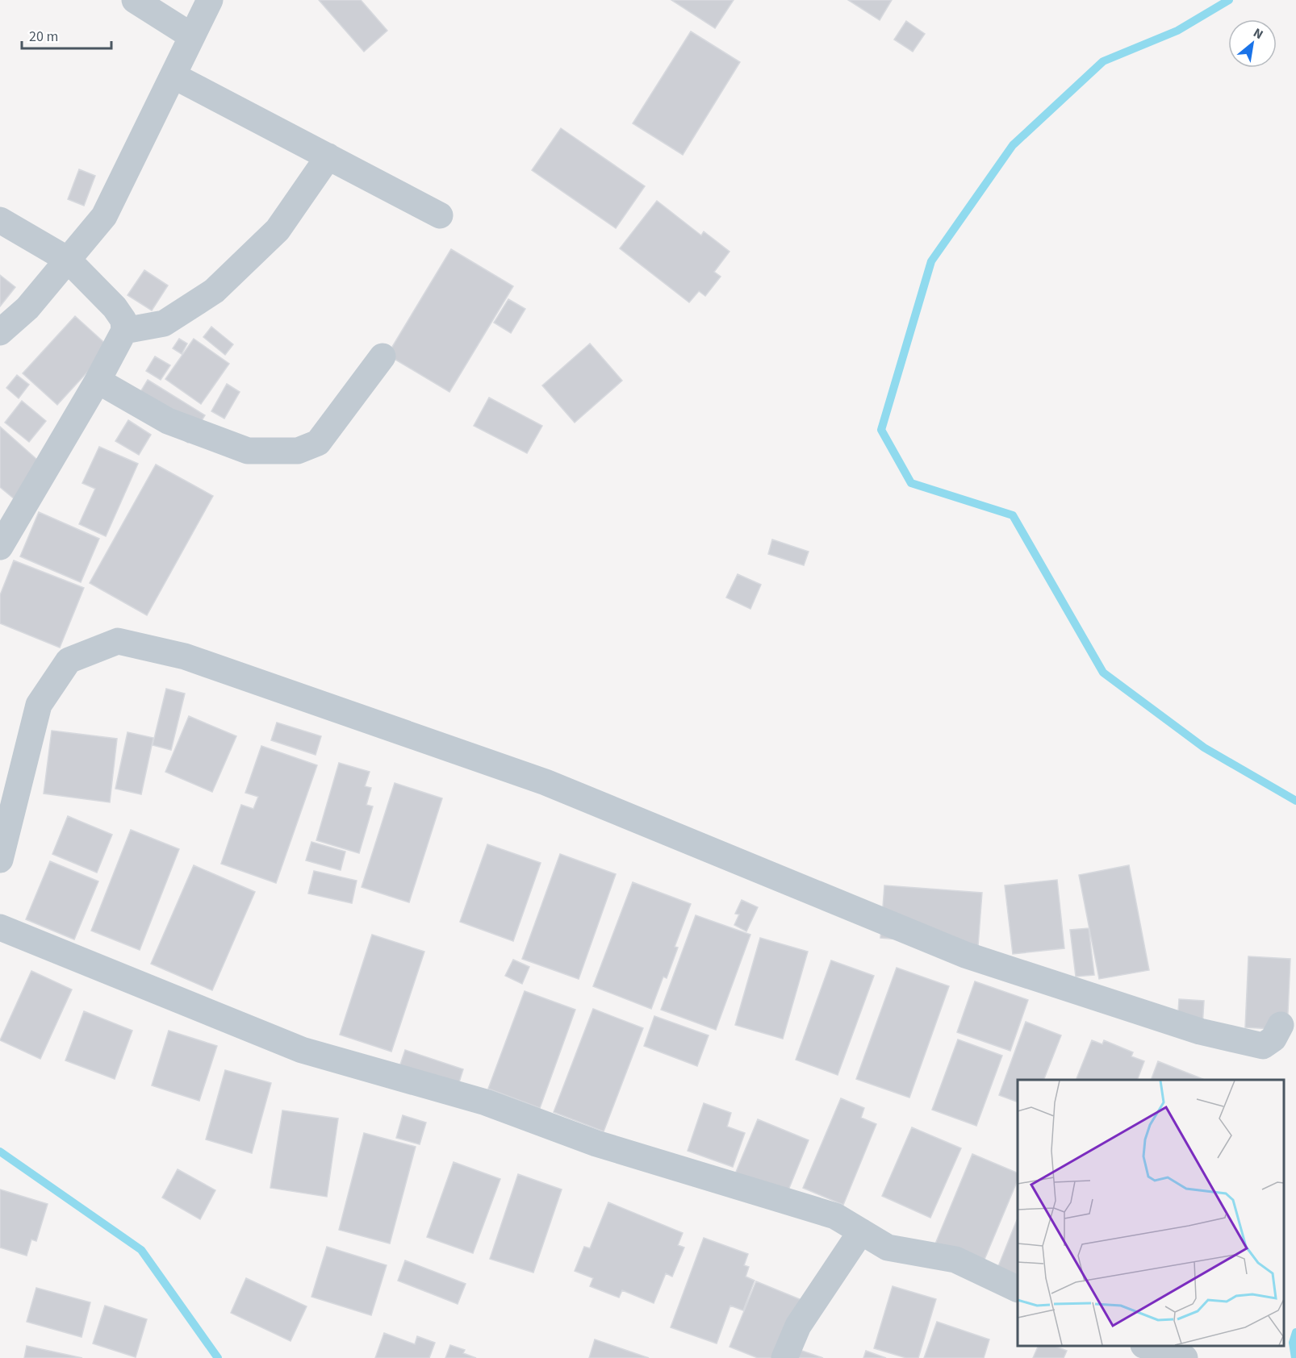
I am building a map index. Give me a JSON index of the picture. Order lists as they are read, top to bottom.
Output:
{
  "scale_bar": "20 m",
  "north": "top right"
}
